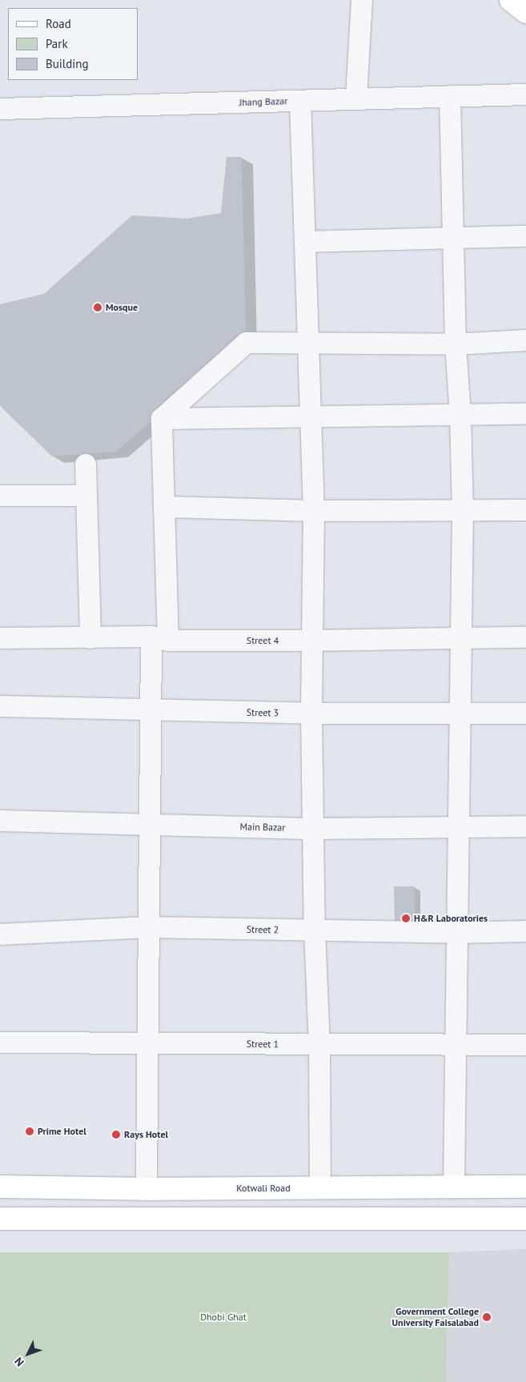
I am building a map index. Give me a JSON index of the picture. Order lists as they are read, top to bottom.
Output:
{
  "streets": {
    "main road": ["Kotwali Road"],
    "street": [
      "Jhang Bazar",
      "Street 4",
      "Street 3",
      "Main Bazar",
      "Street 2",
      "Street 1"
    ]
  },
  "parks": ["Dhobi Ghat"],
  "places": [
    "Mosque",
    "H&R Laboratories",
    "Prime Hotel",
    "Rays Hotel",
    "Government College University Faisalabad"
  ],
  "legend": ["Road", "Park", "Building"],
  "north": "bottom left"
}
